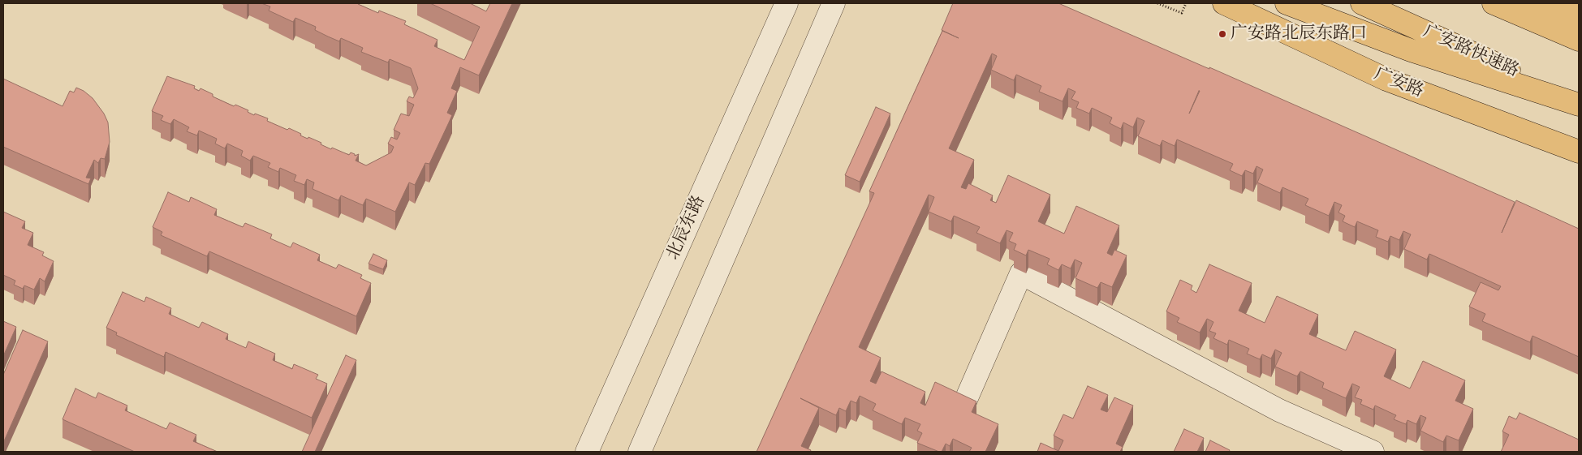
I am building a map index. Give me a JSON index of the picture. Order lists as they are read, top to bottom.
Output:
{
  "streets": {
    "main road": ["广安路快速路", "广安路"],
    "street": ["北辰东路"]
  },
  "places": ["广安路北辰东路口"]
}
